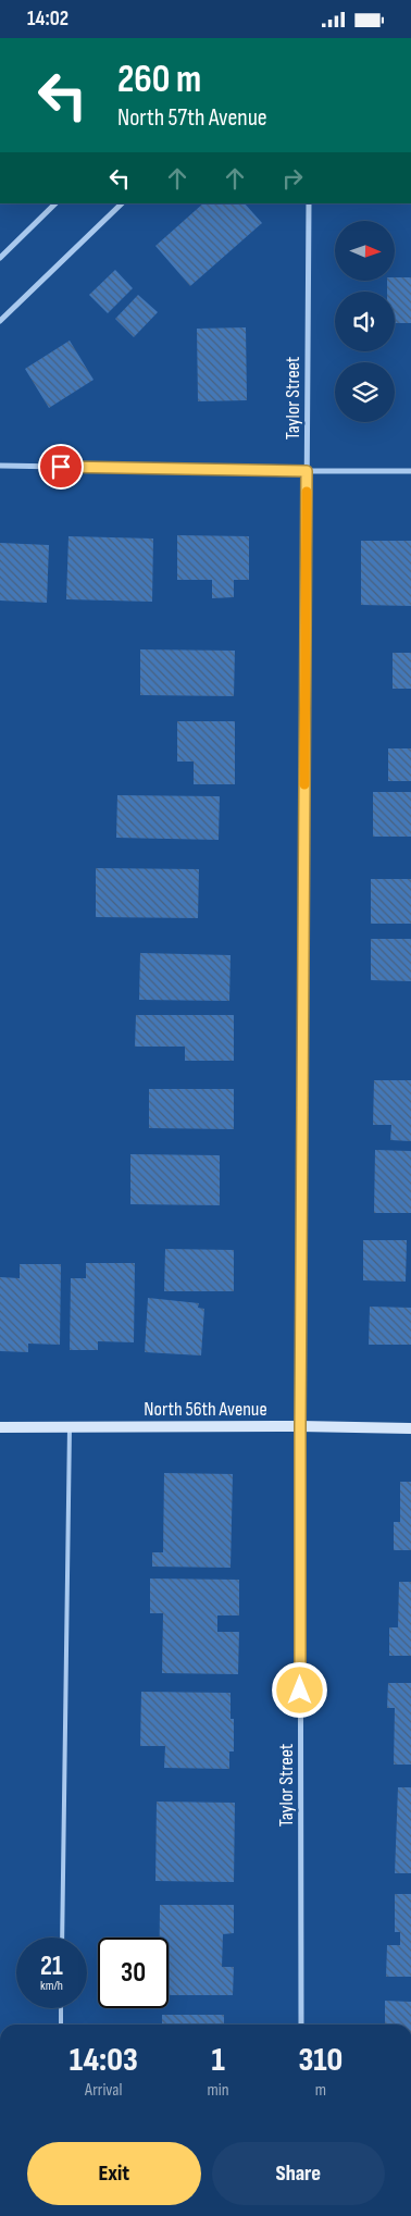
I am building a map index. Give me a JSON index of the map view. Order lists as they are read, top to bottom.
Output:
{
  "streets": {
    "street": ["Taylor Street", "North 56th Avenue"]
  },
  "crossings": [
    ["Taylor Street", "North 56th Avenue"]
  ],
  "north": "right",
  "page": {
    "status": "14:02",
    "turn": ["260 m", "North 57th Avenue"],
    "speed": "21 km/h",
    "limit": "30",
    "eta": [
      "14:03",
      "Arrival",
      "1",
      "min",
      "310",
      "m"
    ],
    "buttons": ["Exit", "Share"]
  }
}
